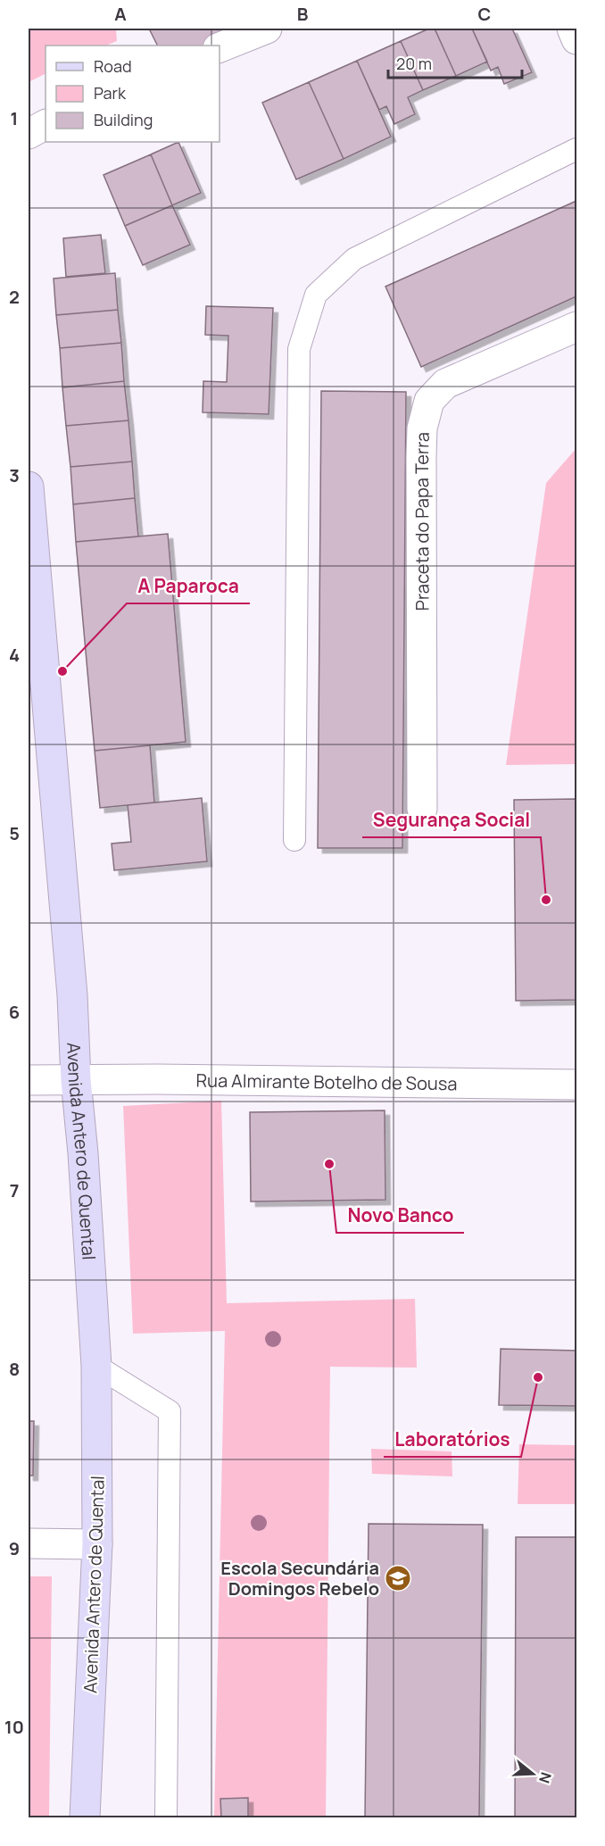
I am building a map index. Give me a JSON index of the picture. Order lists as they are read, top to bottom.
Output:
{
  "streets": {
    "main road": ["Avenida Antero de Quental"],
    "street": ["Praceta do Papa Terra", "Rua Almirante Botelho de Sousa"]
  },
  "crossings": [
    ["Rua Almirante Botelho de Sousa", "Avenida Antero de Quental"]
  ],
  "places": {
    "other": [
      "A Paparoca",
      "Segurança Social",
      "Novo Banco",
      "Laboratórios"
    ],
    "school or university": ["Escola Secundária Domingos Rebelo"]
  },
  "legend": ["Road", "Park", "Building"],
  "scale_bar": "20 m",
  "north": "right",
  "grid": {
    "columns": ["A", "B", "C"],
    "rows": [
      "1",
      "2",
      "3",
      "4",
      "5",
      "6",
      "7",
      "8",
      "9",
      "10"
    ]
  }
}
